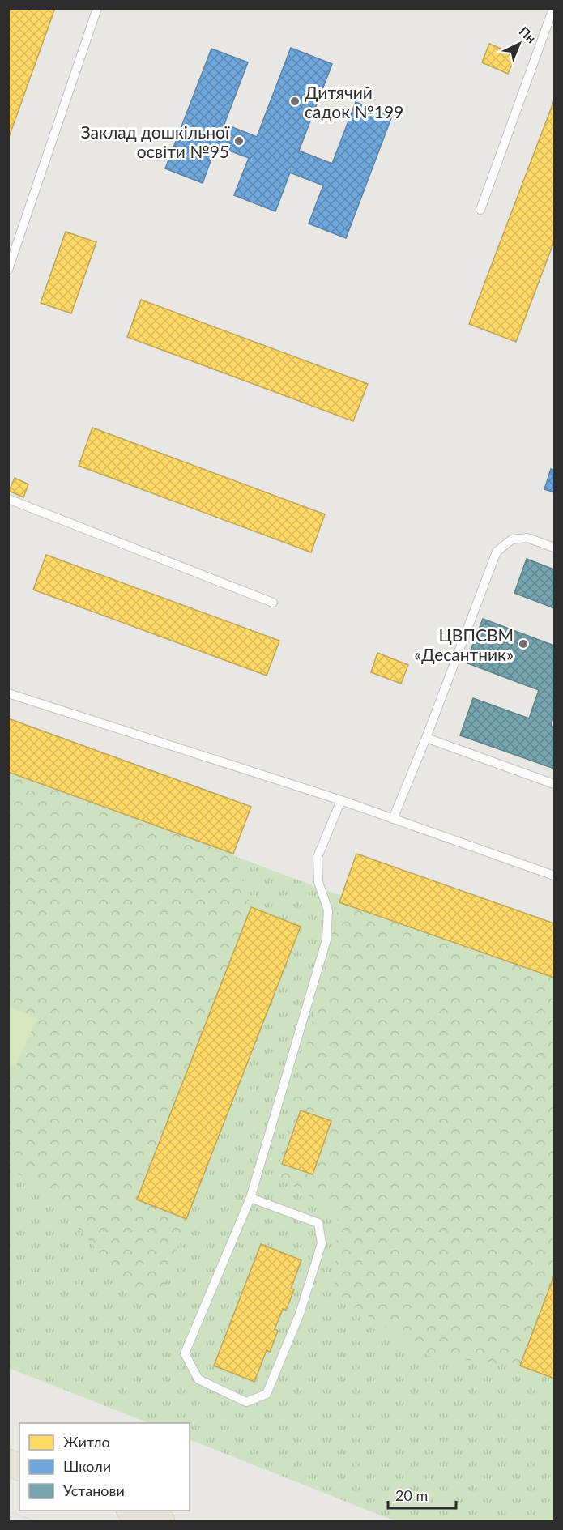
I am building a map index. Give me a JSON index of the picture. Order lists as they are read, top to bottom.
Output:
{
  "places": ["Дитячий садок №199", "Заклад дошкільної освіти №95", "ЦВПСВМ «Десантник»"],
  "legend": ["Житло", "Школи", "Установи"],
  "scale_bar": "20 m",
  "north": "top right"
}
